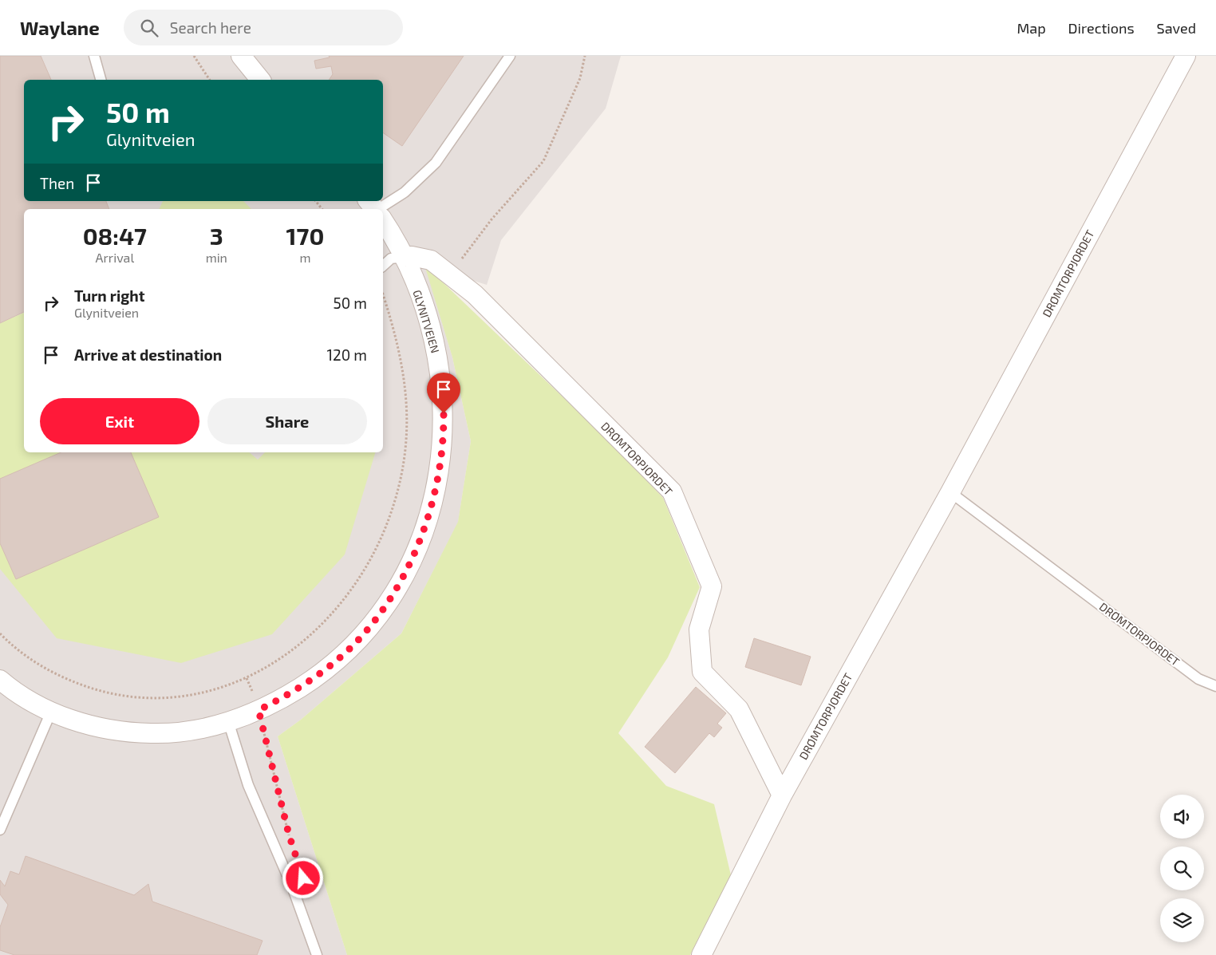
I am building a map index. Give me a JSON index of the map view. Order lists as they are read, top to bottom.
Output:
{
  "streets": {
    "street": ["DRØMTORPJORDET", "GLYNITVEIEN"]
  },
  "crossings": [
    ["DRØMTORPJORDET", "GLYNITVEIEN"]
  ],
  "page": {
    "header": "Waylane",
    "search": "Search here",
    "nav": ["Map", "Directions", "Saved"],
    "turn": ["50 m", "Glynitveien"],
    "then": "Then",
    "eta": [
      "08:47",
      "Arrival",
      "3",
      "min",
      "170",
      "m"
    ],
    "list": [
      {
        "name": "Turn right",
        "note": "Glynitveien",
        "value": "50 m"
      },
      {
        "name": "Arrive at destination",
        "value": "120 m"
      }
    ],
    "buttons": ["Exit", "Share"]
  }
}
